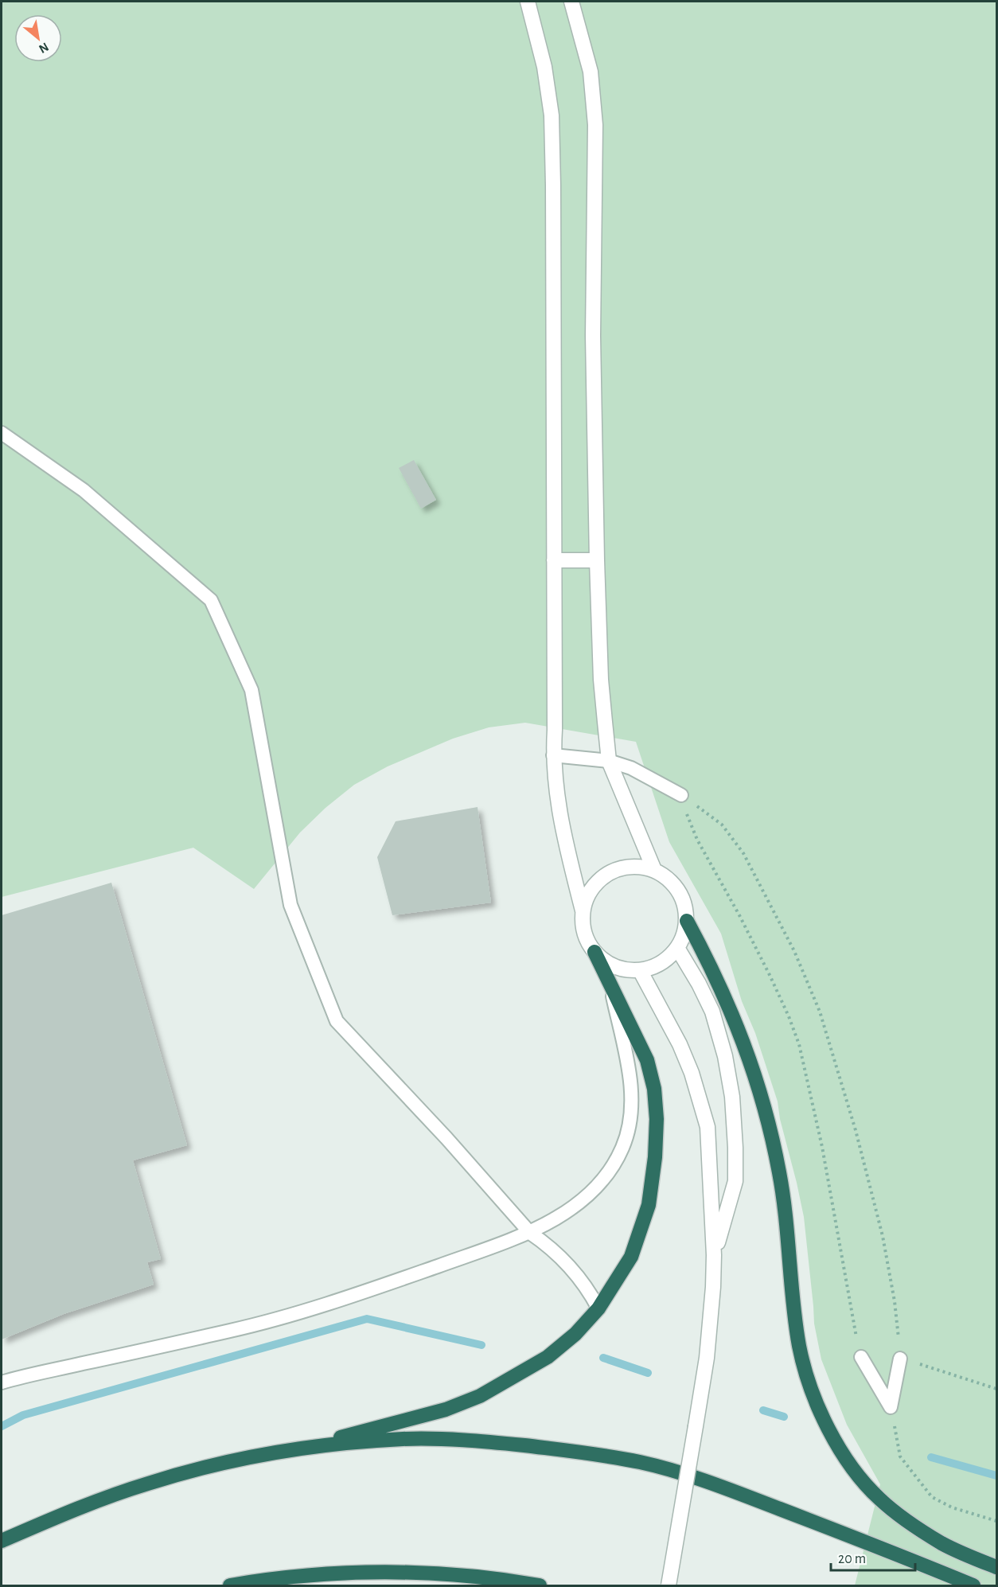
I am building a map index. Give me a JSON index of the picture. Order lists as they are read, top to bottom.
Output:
{
  "scale_bar": "20 m",
  "north": "bottom right"
}
